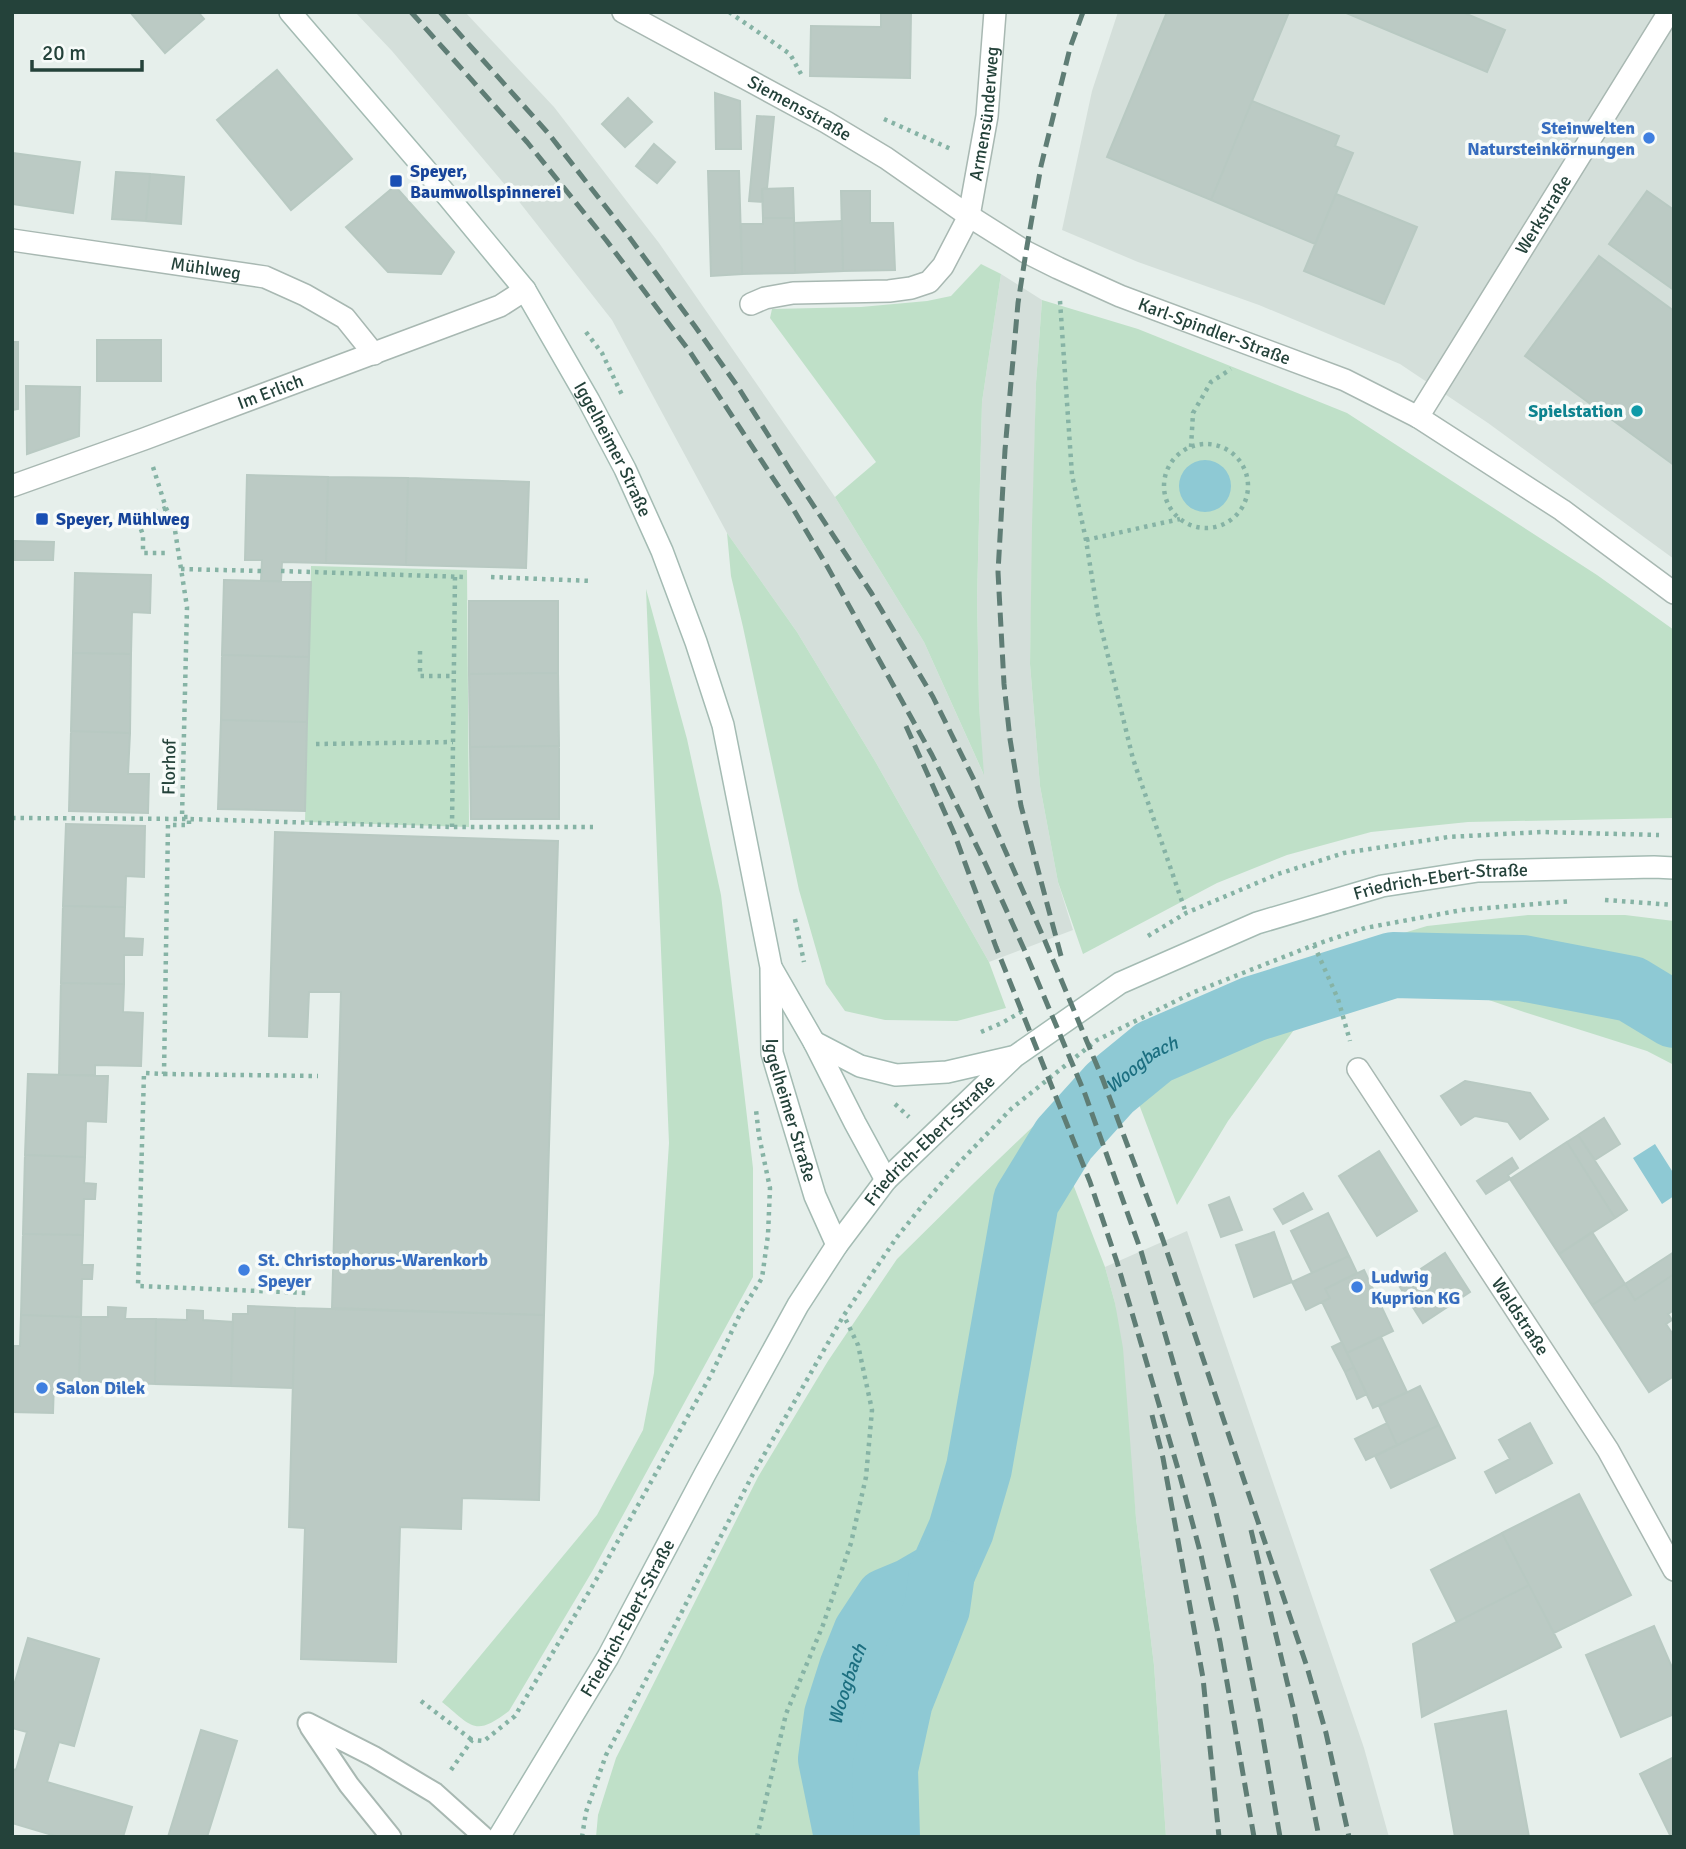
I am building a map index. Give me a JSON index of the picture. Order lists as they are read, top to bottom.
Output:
{
  "streets": {
    "street": [
      "Siemensstraße",
      "Armensünderweg",
      "Werkstraße",
      "Mühlweg",
      "Karl-Spindler-Straße",
      "Im Erlich",
      "Iggelheimer Straße",
      "Friedrich-Ebert-Straße",
      "Waldstraße"
    ],
    "path": ["Florhof"]
  },
  "crossings": [
    ["Siemensstraße", "Armensünderweg"],
    ["Siemensstraße", "Karl-Spindler-Straße"],
    ["Armensünderweg", "Karl-Spindler-Straße"],
    ["Werkstraße", "Karl-Spindler-Straße"],
    ["Mühlweg", "Im Erlich"],
    ["Im Erlich", "Iggelheimer Straße"],
    ["Im Erlich", "Florhof"],
    ["Iggelheimer Straße", "Friedrich-Ebert-Straße"]
  ],
  "water": ["Woogbach"],
  "places": {
    "other": [
      "Steinwelten Natursteinkörnungen",
      "Spielstation",
      "St. Christophorus-Warenkorb Speyer",
      "Ludwig Kuprion KG",
      "Salon Dilek"
    ],
    "transit": ["Speyer, Baumwollspinnerei", "Speyer, Mühlweg"]
  },
  "scale_bar": "20 m"
}
